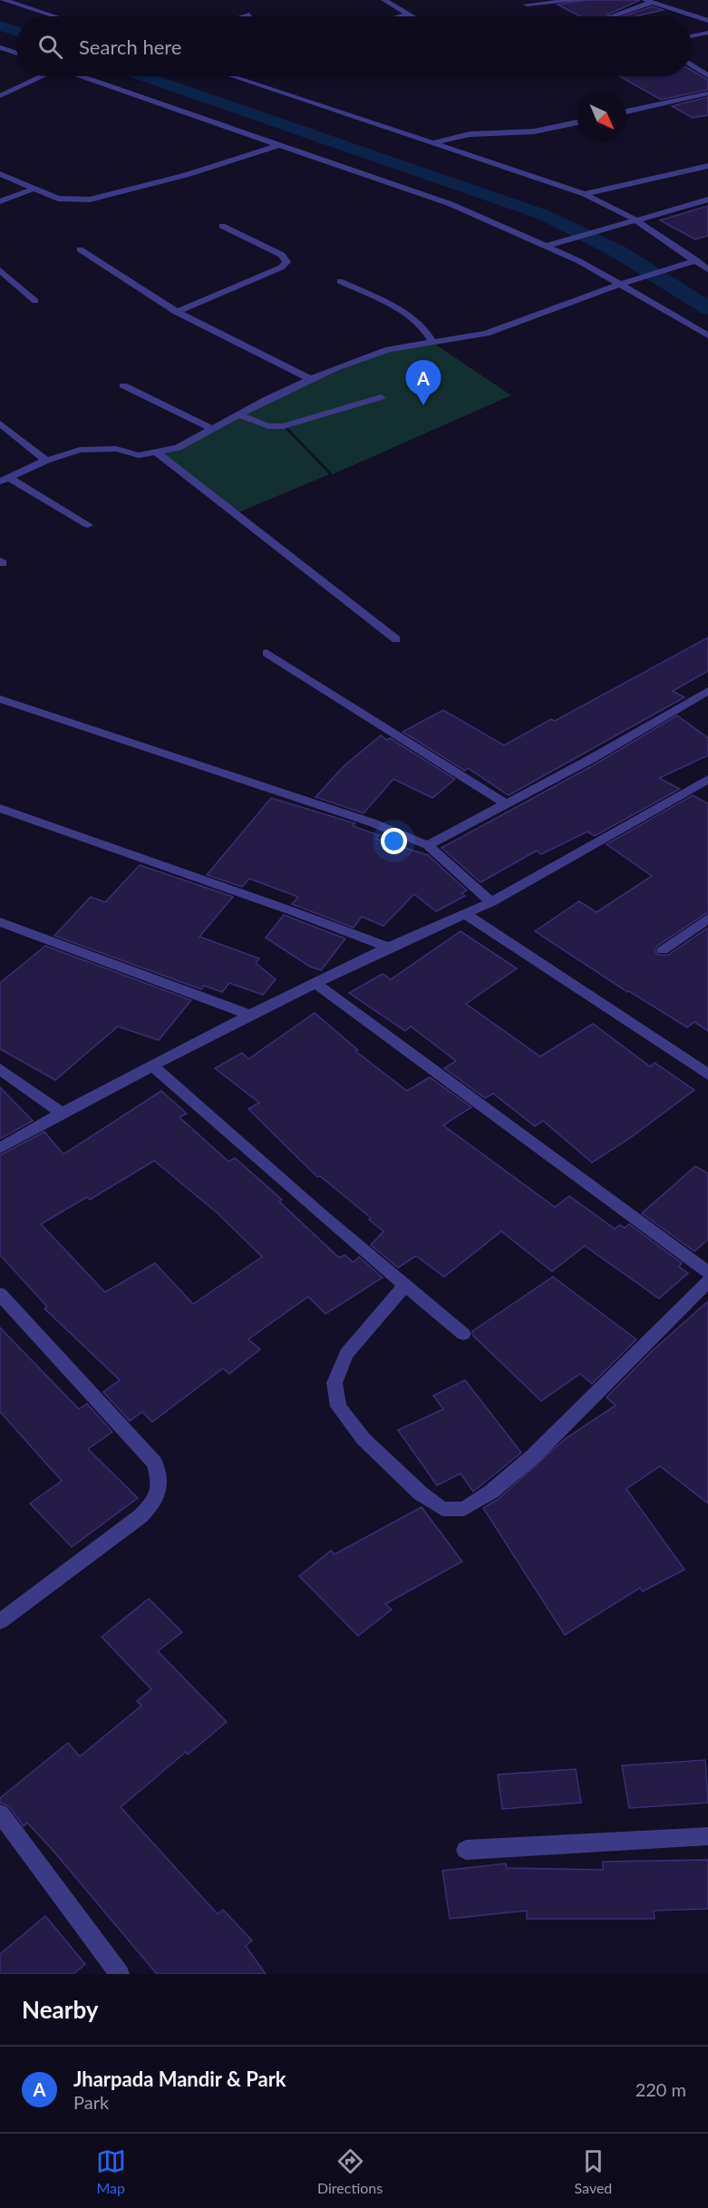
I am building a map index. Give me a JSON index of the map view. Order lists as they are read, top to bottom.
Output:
{
  "north": "bottom right",
  "page": {
    "search": "Search here",
    "pins": "A",
    "heading": "Nearby",
    "list": [
      {
        "mark": "A",
        "name": "Jharpada Mandir & Park",
        "note": "Park",
        "value": "220 m"
      }
    ],
    "nav": ["Map", "Directions", "Saved"]
  }
}
